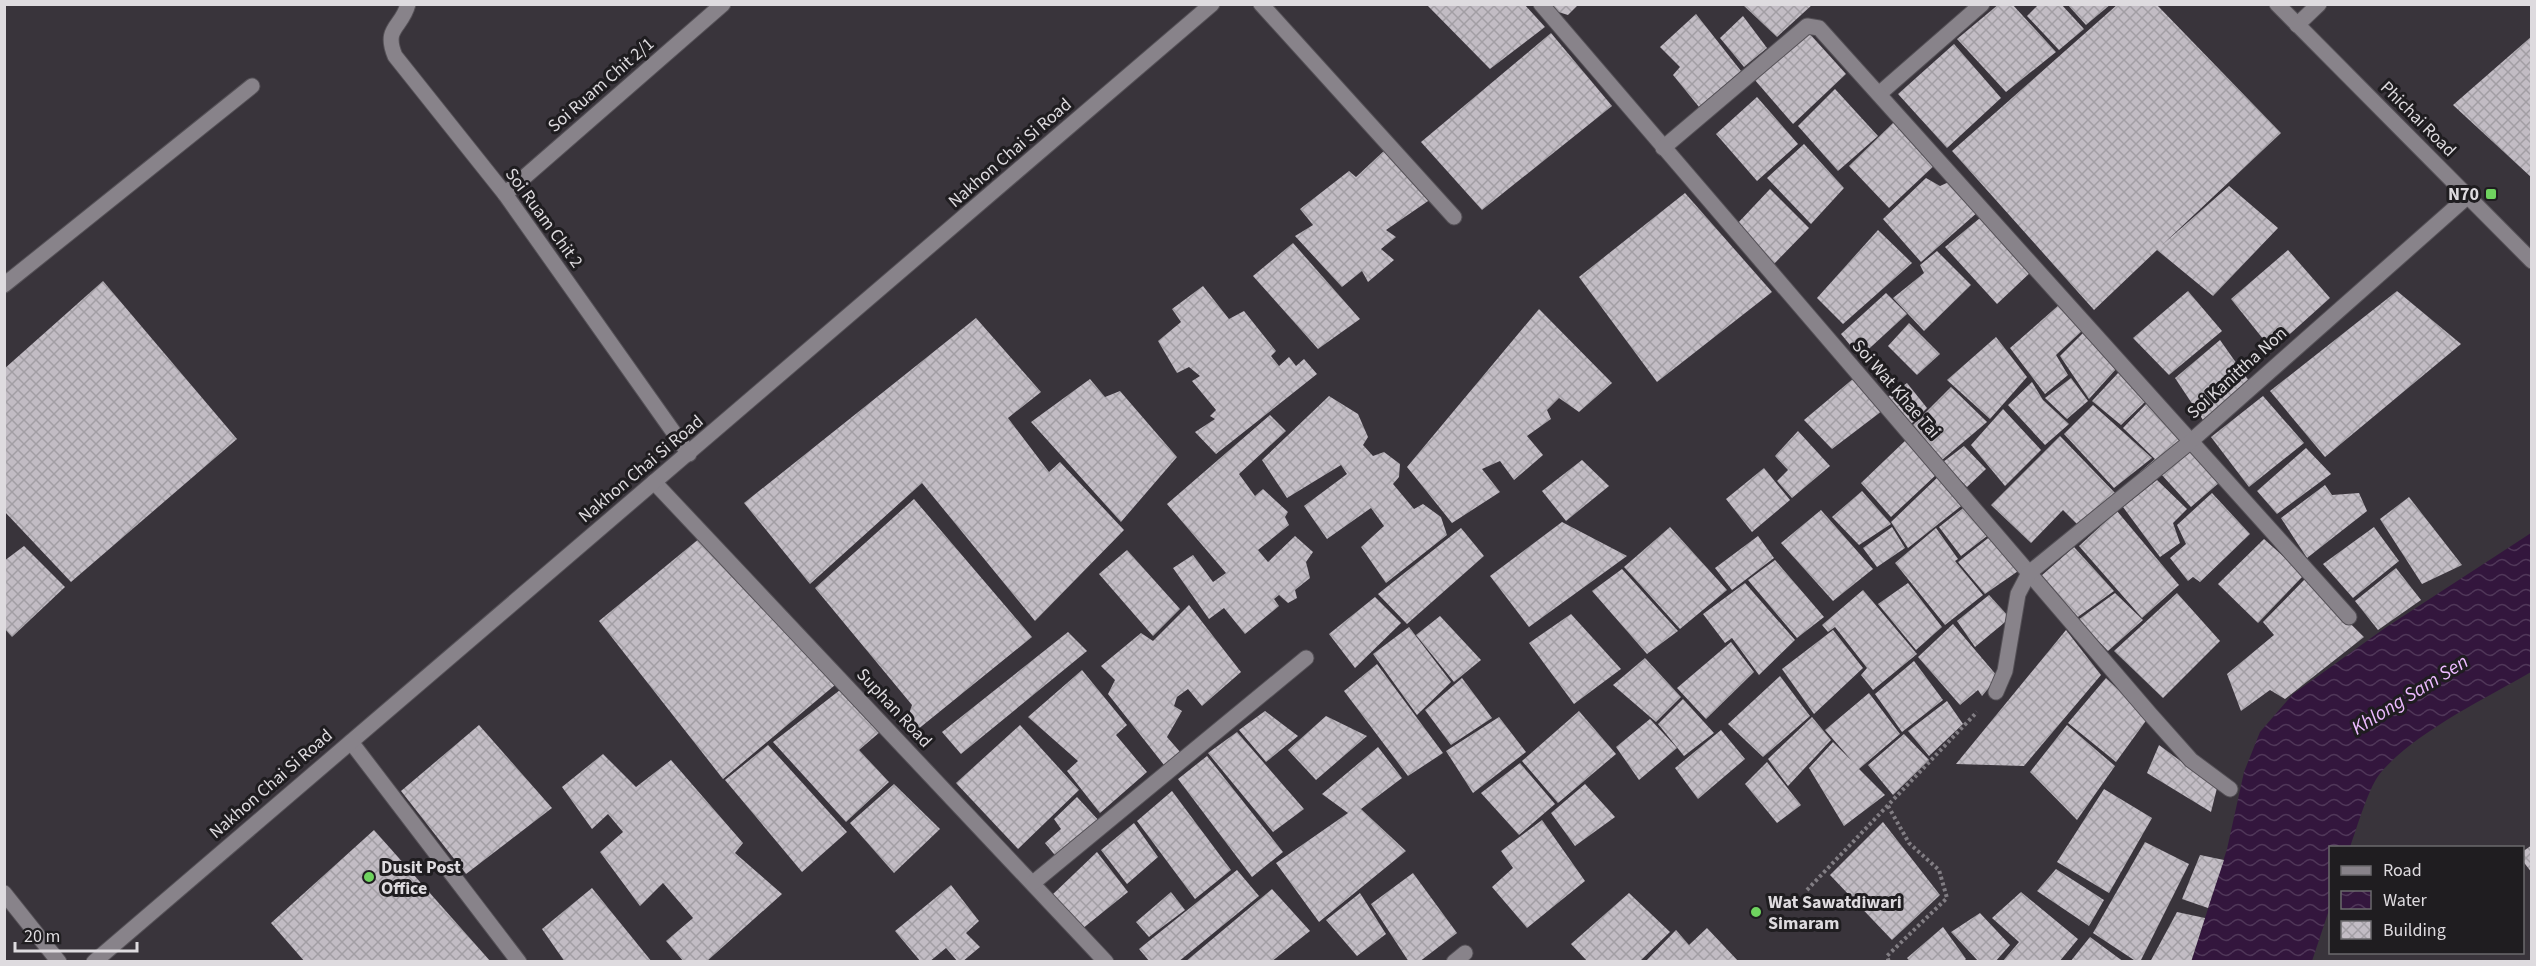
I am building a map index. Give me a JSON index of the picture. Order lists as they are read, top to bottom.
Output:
{
  "streets": {
    "street": [
      "Soi Ruam Chit 2/1",
      "Phichai Road",
      "Nakhon Chai Si Road",
      "Soi Ruam Chit 2",
      "Soi Kanittha Non",
      "Soi Wat Khae Tai",
      "Suphan Road"
    ]
  },
  "crossings": [
    ["Soi Ruam Chit 2/1", "Soi Ruam Chit 2"],
    ["Phichai Road", "Soi Kanittha Non"],
    ["Nakhon Chai Si Road", "Soi Ruam Chit 2"],
    ["Nakhon Chai Si Road", "Suphan Road"],
    ["Soi Kanittha Non", "Soi Wat Khae Tai"]
  ],
  "water": ["Khlong Sam Sen"],
  "places": {
    "transit": ["N70"],
    "other": ["Dusit Post Office", "Wat Sawatdiwari Simaram"]
  },
  "legend": ["Road", "Water", "Building"],
  "scale_bar": "20 m"
}
